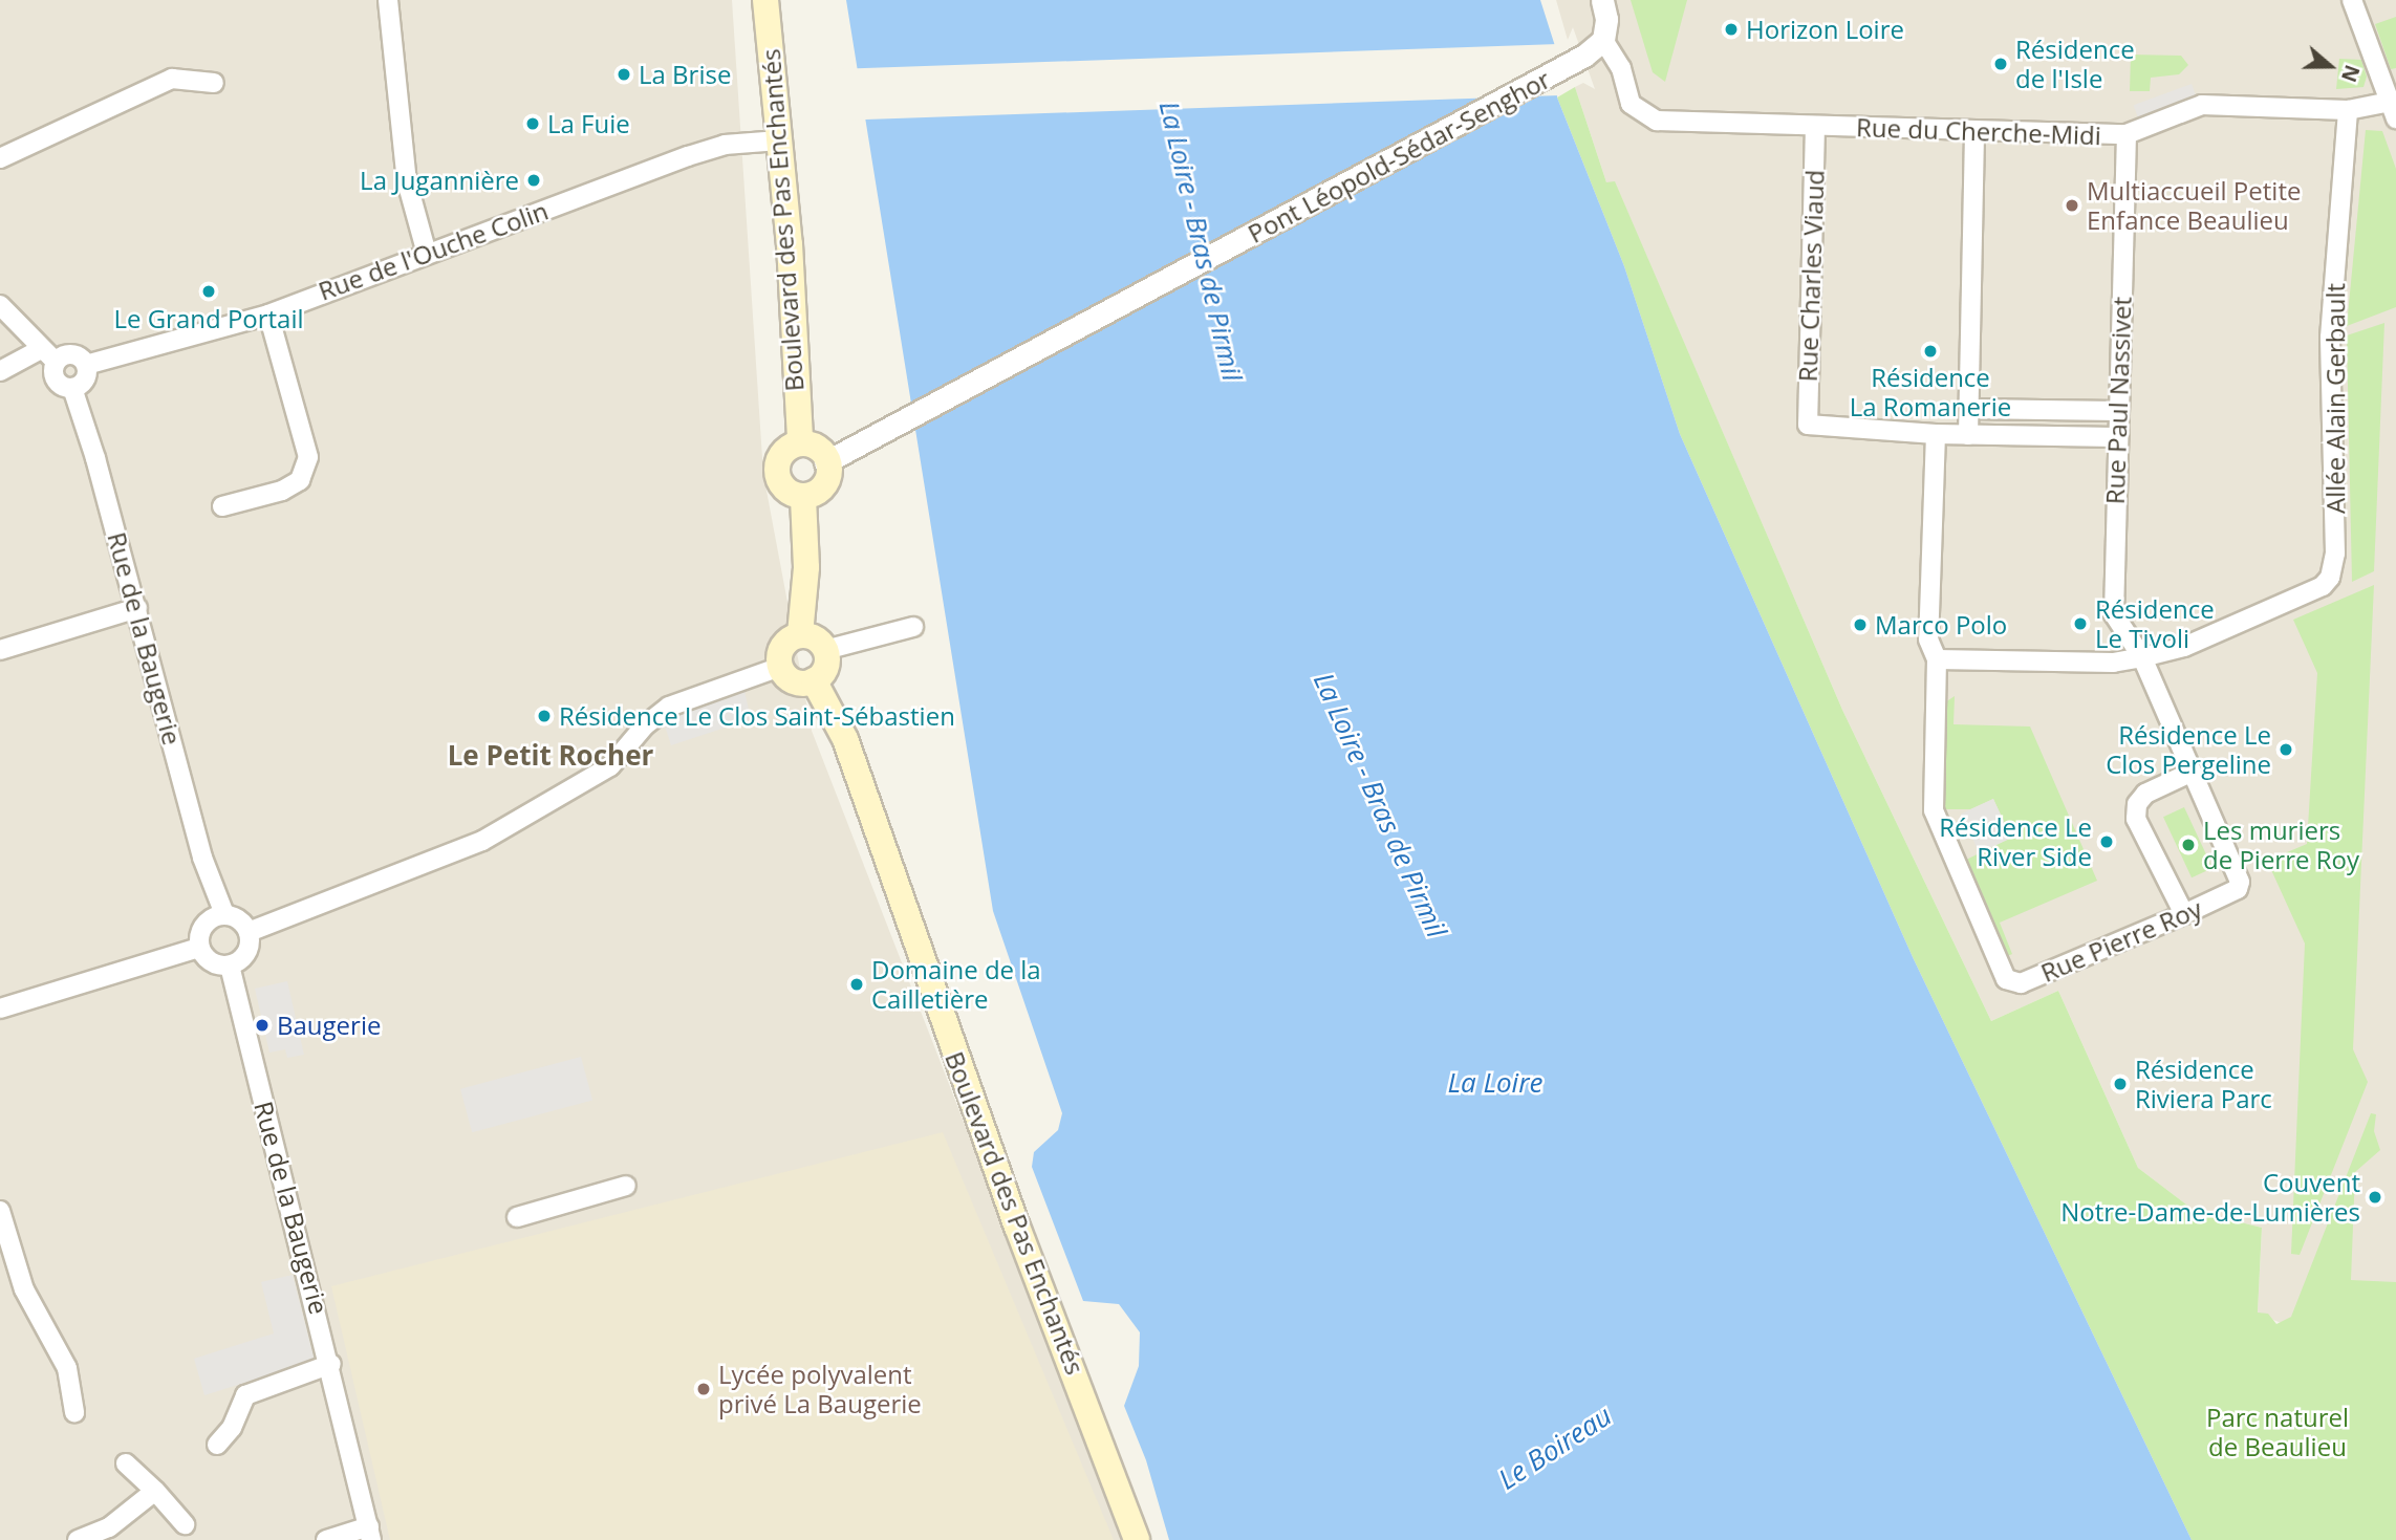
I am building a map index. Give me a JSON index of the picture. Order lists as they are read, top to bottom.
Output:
{
  "streets": {
    "main road": ["Boulevard des Pas Enchantés"],
    "street": [
      "Rue du Cherche-Midi",
      "Pont Léopold-Sédar-Senghor",
      "Rue de l'Ouche Colin",
      "Rue Charles Viaud",
      "Allée Alain Gerbault",
      "Rue Paul Nassivet",
      "Rue de la Baugerie",
      "Rue Pierre Roy"
    ]
  },
  "crossings": [
    ["Rue du Cherche-Midi", "Pont Léopold-Sédar-Senghor"],
    ["Rue du Cherche-Midi", "Rue Charles Viaud"],
    ["Rue du Cherche-Midi", "Allée Alain Gerbault"],
    ["Rue du Cherche-Midi", "Rue Paul Nassivet"],
    ["Pont Léopold-Sédar-Senghor", "Boulevard des Pas Enchantés"],
    ["Boulevard des Pas Enchantés", "Rue de l'Ouche Colin"],
    ["Rue de l'Ouche Colin", "Rue de la Baugerie"],
    ["Allée Alain Gerbault", "Rue Paul Nassivet"],
    ["Allée Alain Gerbault", "Rue Pierre Roy"],
    ["Rue Paul Nassivet", "Rue Pierre Roy"]
  ],
  "districts": ["Le Petit Rocher"],
  "water": ["La Loire - Bras de Pirmil", "La Loire", "Le Boireau"],
  "parks": ["Parc naturel de Beaulieu"],
  "places": [
    "Horizon Loire",
    "Résidence de l'Isle",
    "La Brise",
    "La Fuie",
    "La Jugannière",
    "Multiaccueil Petite Enfance Beaulieu",
    "Le Grand Portail",
    "Résidence La Romanerie",
    "Résidence Le Tivoli",
    "Marco Polo",
    "Résidence Le Clos Saint-Sébastien",
    "Résidence Le Clos Pergeline",
    "Résidence Le River Side",
    "Les muriers de Pierre Roy",
    "Domaine de la Cailletière",
    "Baugerie",
    "Résidence Riviera Parc",
    "Couvent Notre-Dame-de-Lumières",
    "Lycée polyvalent privé La Baugerie"
  ],
  "north": "right"
}
